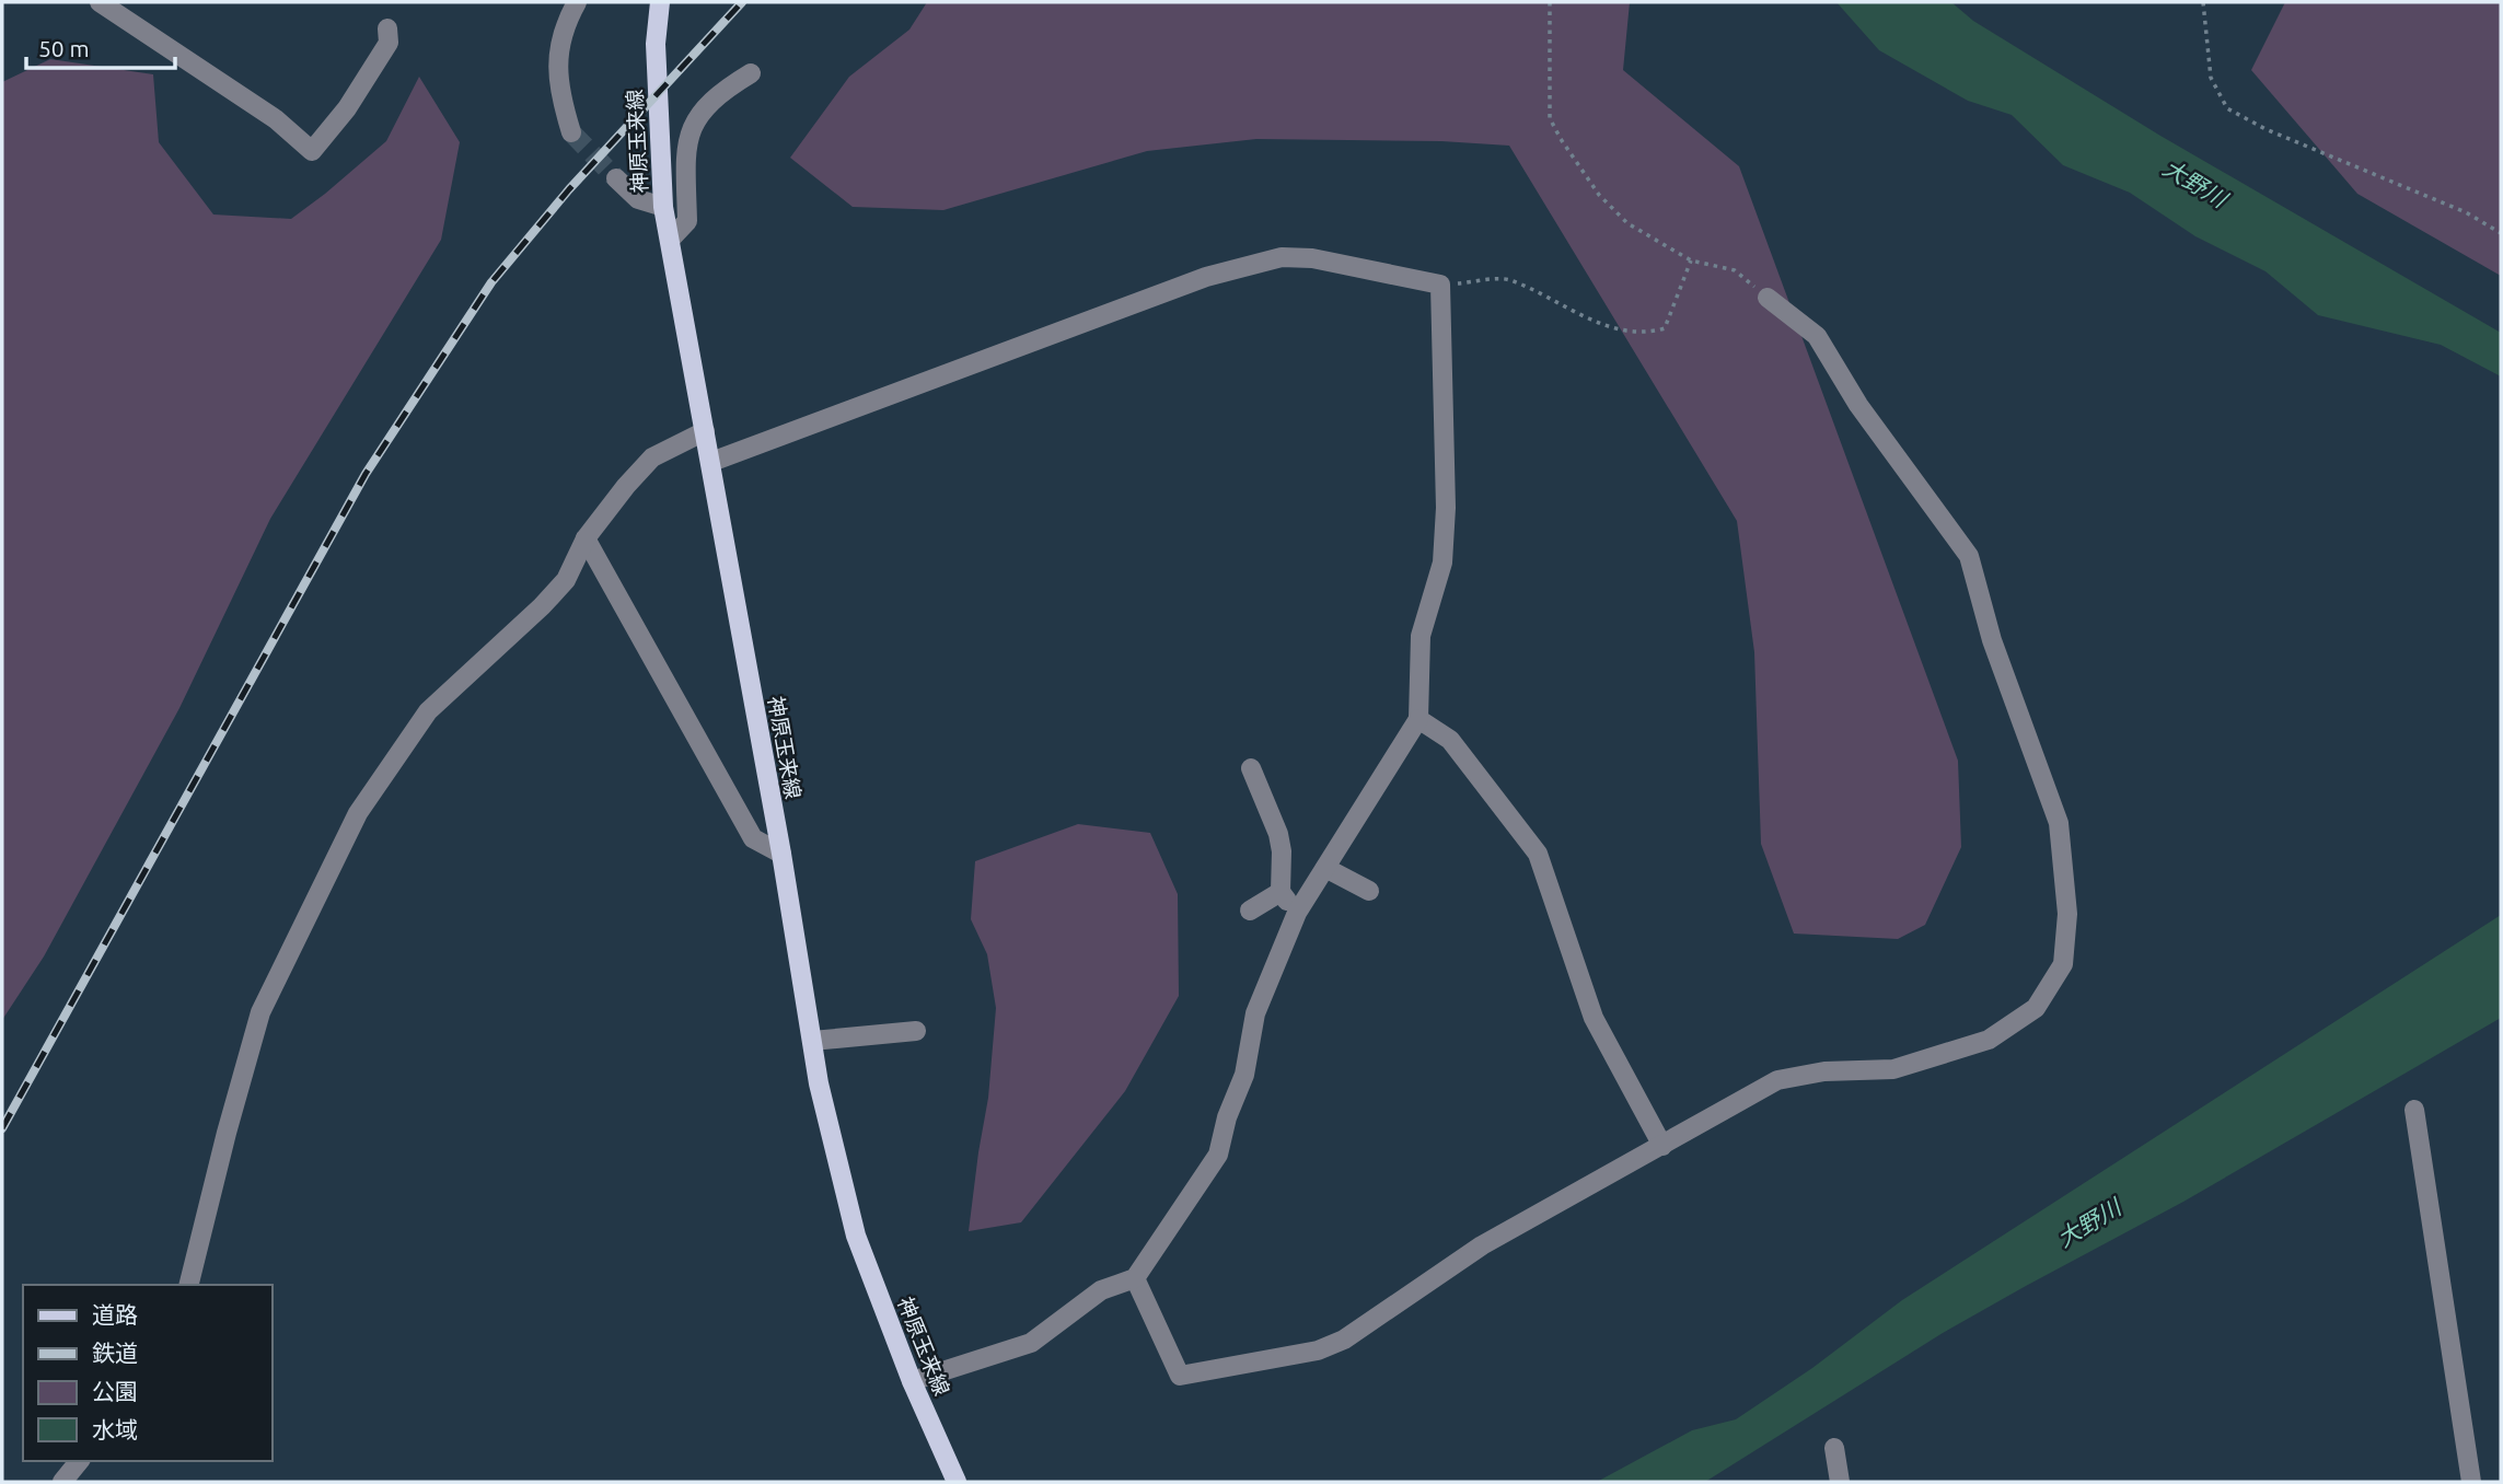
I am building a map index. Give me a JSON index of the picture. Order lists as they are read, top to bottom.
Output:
{
  "streets": {
    "main road": ["神原玉来線"]
  },
  "water": ["大野川"],
  "legend": [
    "道路",
    "鉄道",
    "公園",
    "水域"
  ],
  "scale_bar": "50 m"
}
